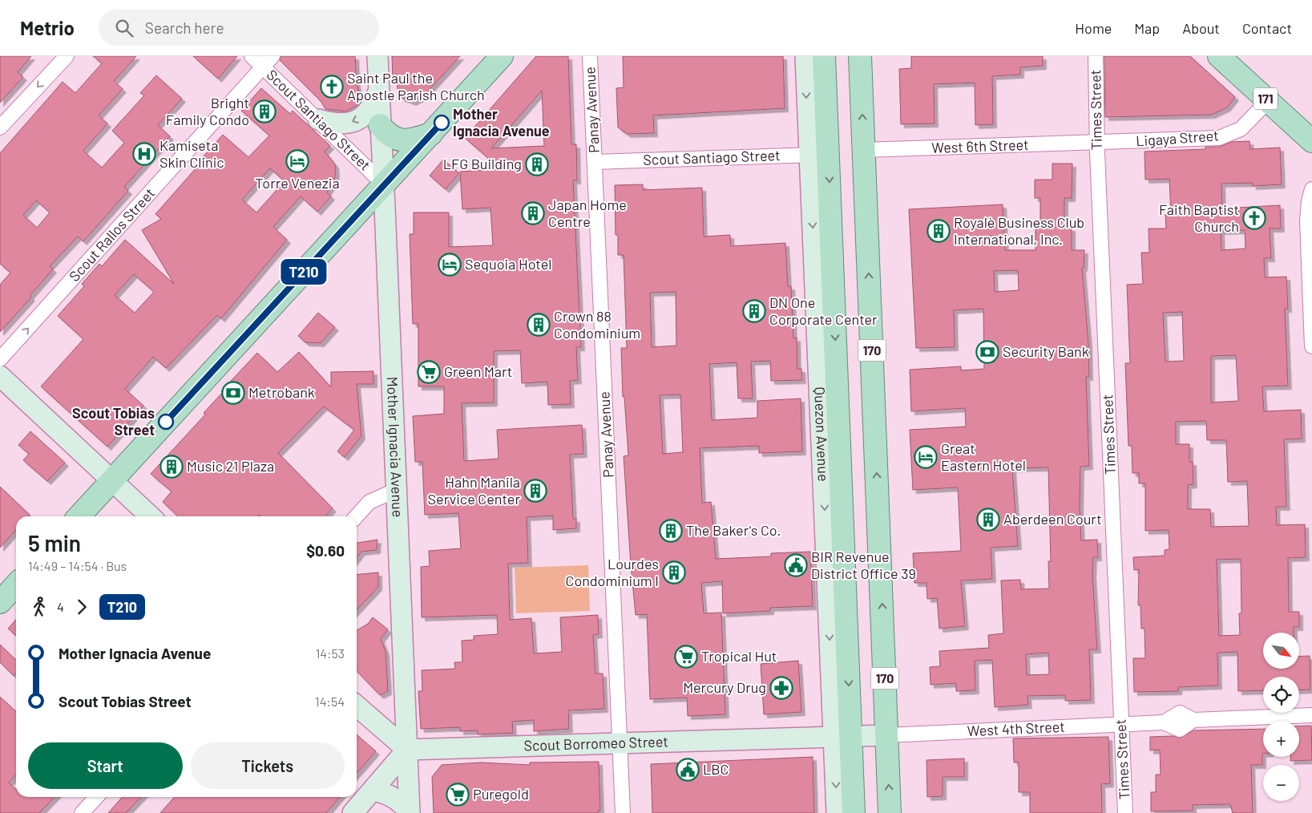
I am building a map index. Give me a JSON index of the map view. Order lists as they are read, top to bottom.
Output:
{
  "streets": {
    "main road": ["171", "170", "Quezon Avenue"],
    "street": [
      "Panay Avenue",
      "Times Street",
      "Scout Santiago Street",
      "Ligaya Street",
      "West 6th Street",
      "Scout Rallos Street",
      "Mother Ignacia Avenue",
      "West 4th Street",
      "Scout Borromeo Street"
    ]
  },
  "crossings": [
    ["171", "Ligaya Street"],
    ["Panay Avenue", "Scout Santiago Street"],
    ["Panay Avenue", "Scout Borromeo Street"],
    ["Times Street", "Ligaya Street"],
    ["Times Street", "West 6th Street"],
    ["Times Street", "West 4th Street"],
    ["Scout Santiago Street", "Scout Rallos Street"],
    ["Scout Santiago Street", "Quezon Avenue"],
    ["Scout Santiago Street", "Mother Ignacia Avenue"],
    ["Ligaya Street", "West 6th Street"],
    ["West 6th Street", "Quezon Avenue"],
    ["Quezon Avenue", "West 4th Street"],
    ["Quezon Avenue", "Scout Borromeo Street"],
    ["Mother Ignacia Avenue", "Scout Borromeo Street"],
    ["West 4th Street", "Scout Borromeo Street"]
  ],
  "one_way": ["Scout Rallos Street"],
  "places": {
    "church": ["Saint Paul the Apostle Parish Church", "Faith Baptist Church"],
    "building": [
      "Bright Family Condo",
      "LFG Building",
      "Japan Home Centre",
      "Royalè Business Club International, Inc.",
      "DN One Corporate Center",
      "Crown 88 Condominium",
      "Music 21 Plaza",
      "Hahn Manila Service Center",
      "Aberdeen Court",
      "The Baker's Co.",
      "Lourdes Condominium I"
    ],
    "other": ["Mother Ignacia Avenue", "Scout Tobias Street"],
    "hospital": ["Kamiseta Skin Clinic"],
    "hotel": ["Torre Venezia", "Sequoia Hotel", "Great Eastern Hotel"],
    "bank": ["Security Bank", "Metrobank"],
    "supermarket": ["Green Mart", "Tropical Hut", "Puregold"],
    "public building": ["BIR Revenue District Office 39", "LBC"],
    "pharmacy": ["Mercury Drug"]
  },
  "lines": ["bus line T210"],
  "north": "bottom right",
  "page": {
    "header": "Metrio",
    "search": "Search here",
    "nav": [
      "Home",
      "Map",
      "About",
      "Contact"
    ],
    "on_map": "T210",
    "heading": ["5 min", "14:49 – 14:54 · Bus", "$0.60"],
    "legs": ["4", "T210"],
    "list": [
      {
        "name": "Mother Ignacia Avenue",
        "value": "14:53"
      },
      {
        "name": "Scout Tobias Street",
        "value": "14:54"
      }
    ],
    "map_buttons": ["+", "−"],
    "buttons": ["Start", "Tickets"]
  }
}
